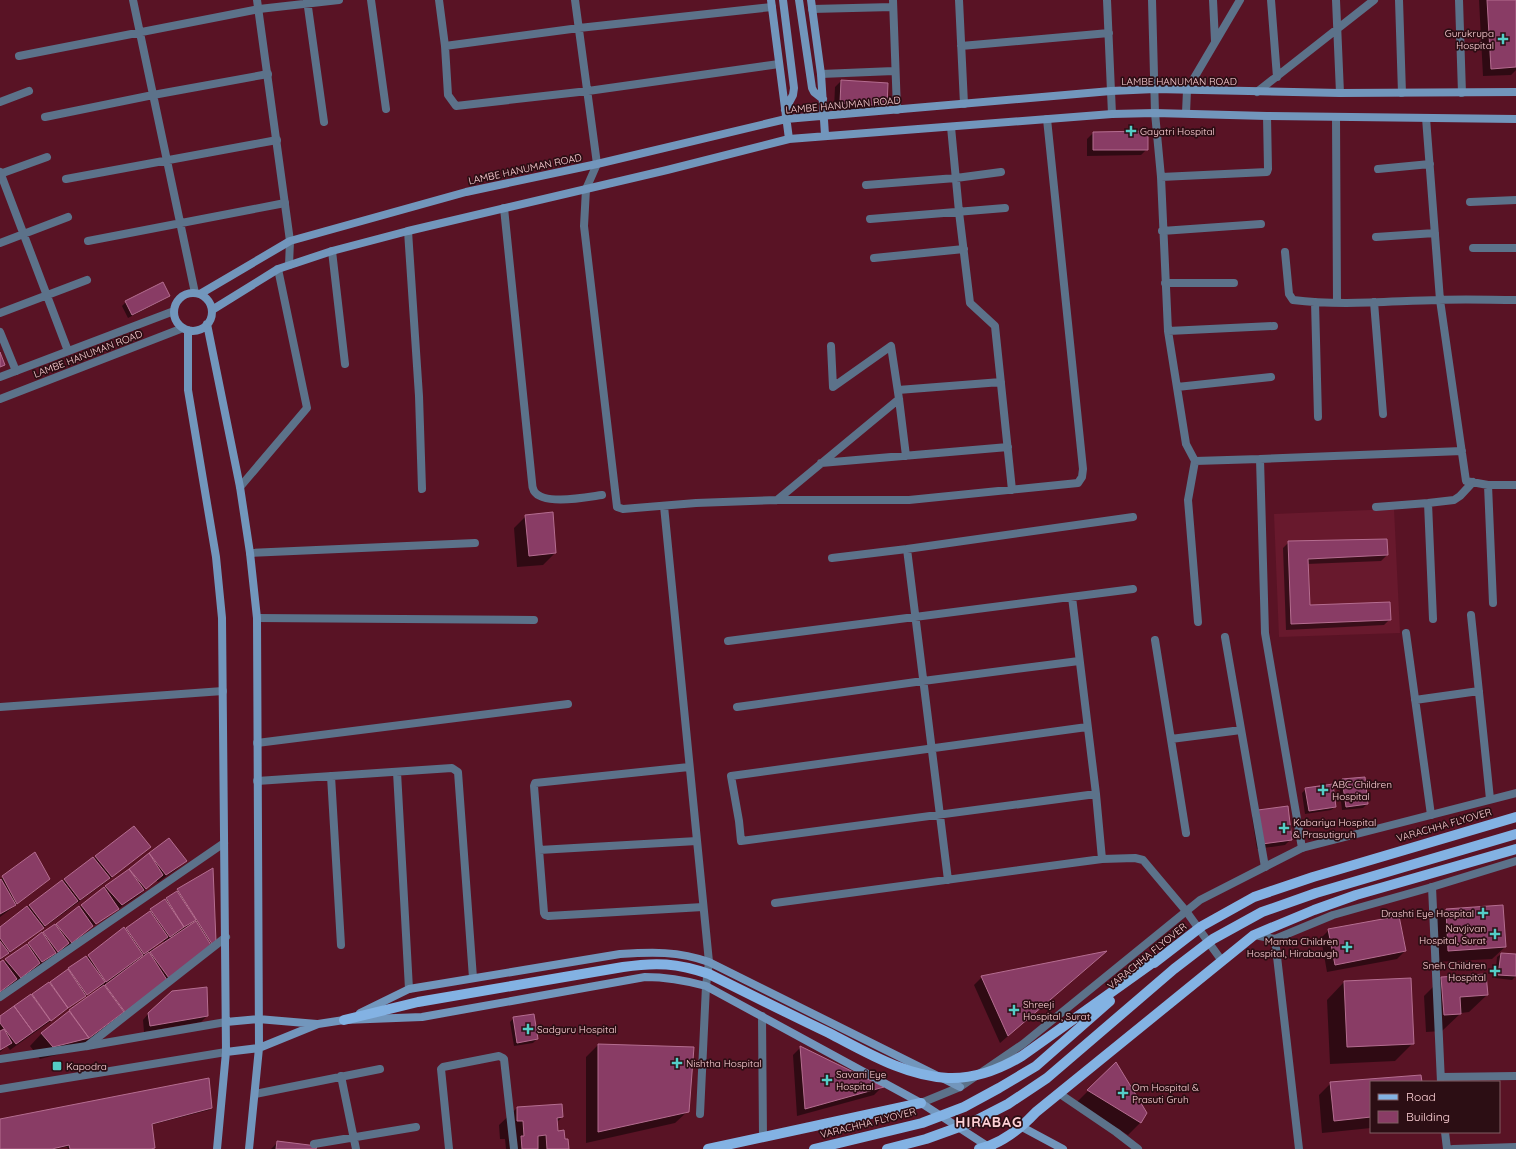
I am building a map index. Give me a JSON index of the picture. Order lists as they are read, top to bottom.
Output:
{
  "streets": {
    "main road": ["LAMBE HANUMAN ROAD", "VARACHHA FLYOVER"]
  },
  "districts": ["HIRABAG"],
  "places": {
    "health": [
      "Gurukrupa Hospital",
      "Gayatri Hospital",
      "ABC Children Hospital",
      "Kabariya Hospital & Prasutigruh",
      "Drashti Eye Hospital",
      "Navjivan Hospital, Surat",
      "Mamta Children Hospital, Hirabaugh",
      "Sneh Children Hospital",
      "Shreeji Hospital, Surat",
      "Sadguru Hospital",
      "Nishtha Hospital",
      "Savani Eye Hospital",
      "Om Hospital & Prasuti Gruh"
    ],
    "transit": ["Kapodra"]
  },
  "legend": ["Road", "Building"]
}
